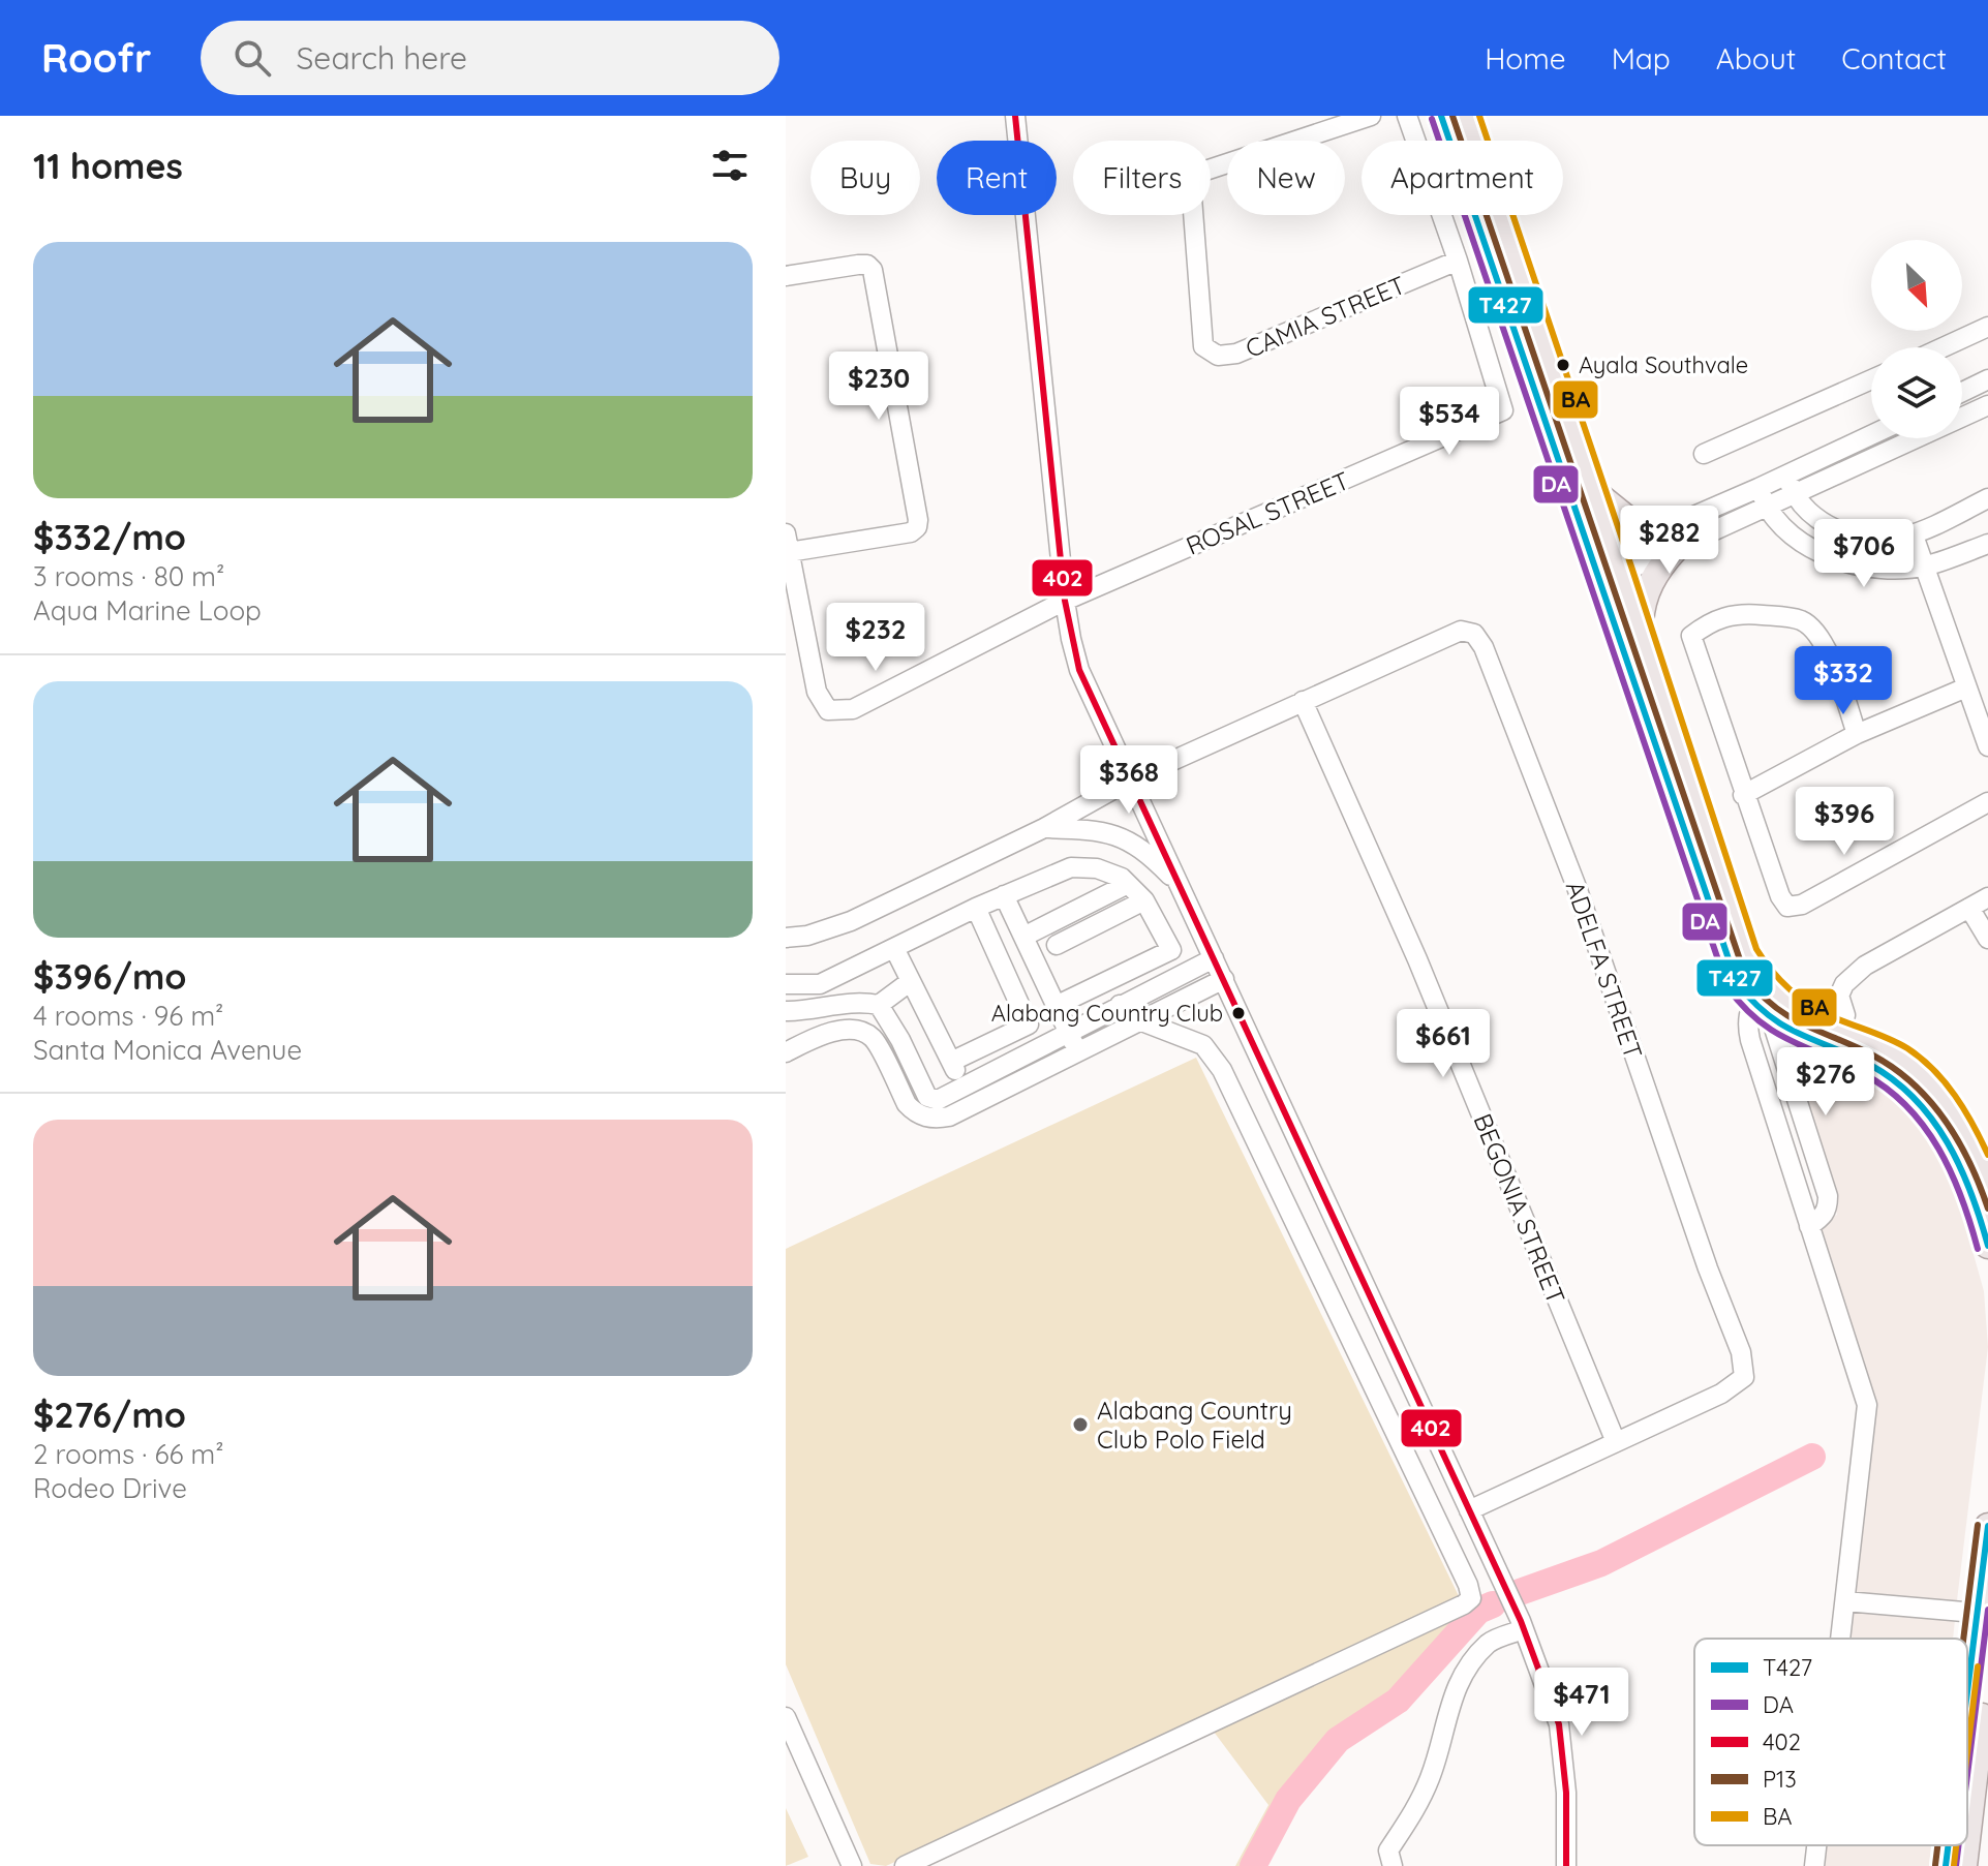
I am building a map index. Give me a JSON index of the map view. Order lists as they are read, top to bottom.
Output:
{
  "streets": {
    "street": [
      "CAMIA STREET",
      "ROSAL STREET",
      "ADELFA STREET",
      "BEGONIA STREET"
    ]
  },
  "crossings": [
    ["CAMIA STREET", "ROSAL STREET"],
    ["ADELFA STREET", "BEGONIA STREET"]
  ],
  "places": ["Ayala Southvale", "Alabang Country Club", "Alabang Country Club Polo Field"],
  "lines": [
    "transit line T427",
    "transit line 402",
    "transit line P13",
    "transit line BA",
    "transit line DA"
  ],
  "legend": [
    "T427",
    "DA",
    "402",
    "P13",
    "BA"
  ],
  "north": "bottom right",
  "page": {
    "header": "Roofr",
    "search": "Search here",
    "nav": [
      "Home",
      "Map",
      "About",
      "Contact"
    ],
    "heading": "11 homes",
    "chip": [
      "Buy",
      "Rent",
      "Filters",
      "New",
      "Apartment"
    ],
    "list": [
      {
        "name": "$332/mo",
        "note": "3 rooms · 80 m² · Aqua Marine Loop"
      },
      {
        "name": "$396/mo",
        "note": "4 rooms · 96 m² · Santa Monica Avenue"
      },
      {
        "name": "$276/mo",
        "note": "2 rooms · 66 m² · Rodeo Drive"
      }
    ],
    "price": [
      "$230",
      "$534",
      "$282",
      "$706",
      "$232",
      "$332",
      "$368",
      "$396",
      "$661",
      "$276",
      "$471"
    ]
  }
}
